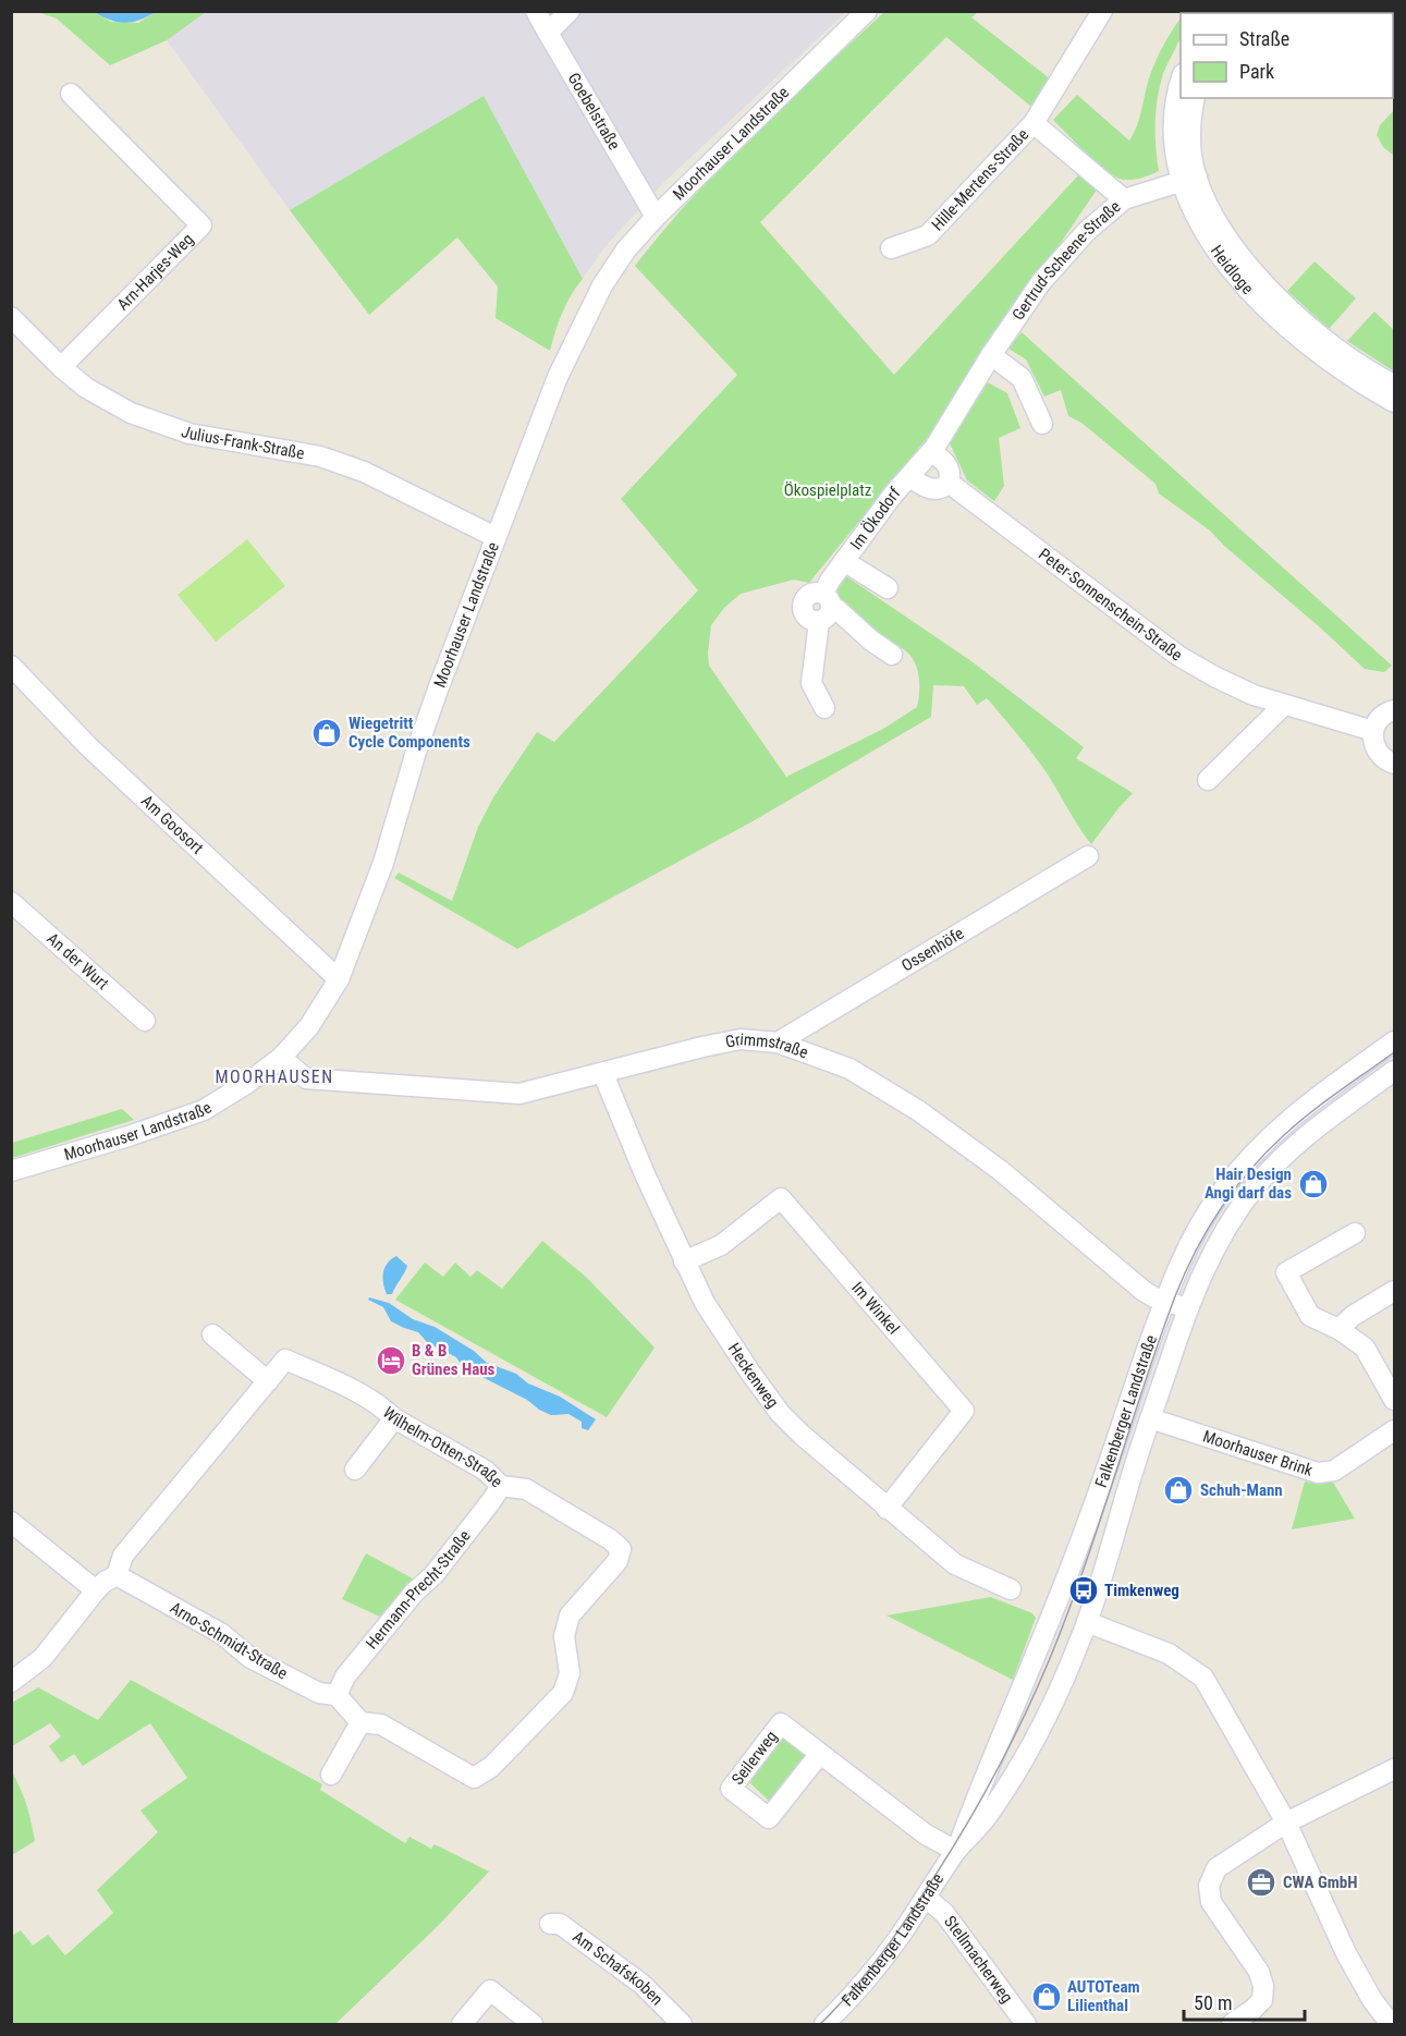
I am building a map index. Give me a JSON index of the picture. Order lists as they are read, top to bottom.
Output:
{
  "streets": {
    "street": [
      "Goebelstraße",
      "Moorhauser Landstraße",
      "Hille-Mertens-Straße",
      "Gertrud-Scheene-Straße",
      "Heidloge",
      "Arn-Harjes-Weg",
      "Julius-Frank-Straße",
      "Im Ökodorf",
      "Peter-Sonnenschein-Straße",
      "Am Goosort",
      "Ossenhöfe",
      "An der Wurt",
      "Grimmstraße",
      "Im Winkel",
      "Heckenweg",
      "Falkenberger Landstraße",
      "Wilhelm-Otten-Straße",
      "Moorhauser Brink",
      "Hermann-Precht-Straße",
      "Arno-Schmidt-Straße",
      "Seilerweg",
      "Stellmacherweg",
      "Am Schafskoben"
    ]
  },
  "crossings": [
    ["Goebelstraße", "Moorhauser Landstraße"],
    ["Moorhauser Landstraße", "Julius-Frank-Straße"],
    ["Moorhauser Landstraße", "Am Goosort"],
    ["Moorhauser Landstraße", "Grimmstraße"],
    ["Hille-Mertens-Straße", "Gertrud-Scheene-Straße"],
    ["Gertrud-Scheene-Straße", "Heidloge"],
    ["Gertrud-Scheene-Straße", "Im Ökodorf"],
    ["Arn-Harjes-Weg", "Julius-Frank-Straße"],
    ["Ossenhöfe", "Grimmstraße"],
    ["Grimmstraße", "Heckenweg"],
    ["Grimmstraße", "Falkenberger Landstraße"],
    ["Im Winkel", "Heckenweg"],
    ["Falkenberger Landstraße", "Moorhauser Brink"],
    ["Falkenberger Landstraße", "Seilerweg"],
    ["Falkenberger Landstraße", "Stellmacherweg"],
    ["Wilhelm-Otten-Straße", "Hermann-Precht-Straße"],
    ["Wilhelm-Otten-Straße", "Arno-Schmidt-Straße"],
    ["Hermann-Precht-Straße", "Arno-Schmidt-Straße"]
  ],
  "districts": ["MOORHAUSEN"],
  "parks": ["Ökospielplatz"],
  "places": {
    "shop": [
      "Wiegetritt Cycle Components",
      "Hair Design Angi darf das",
      "Schuh-Mann",
      "AUTOTeam Lilienthal"
    ],
    "hotel": ["B & B Grünes Haus"],
    "bus stop": ["Timkenweg"],
    "office": ["CWA GmbH"]
  },
  "legend": ["Straße", "Park"],
  "scale_bar": "50 m"
}
